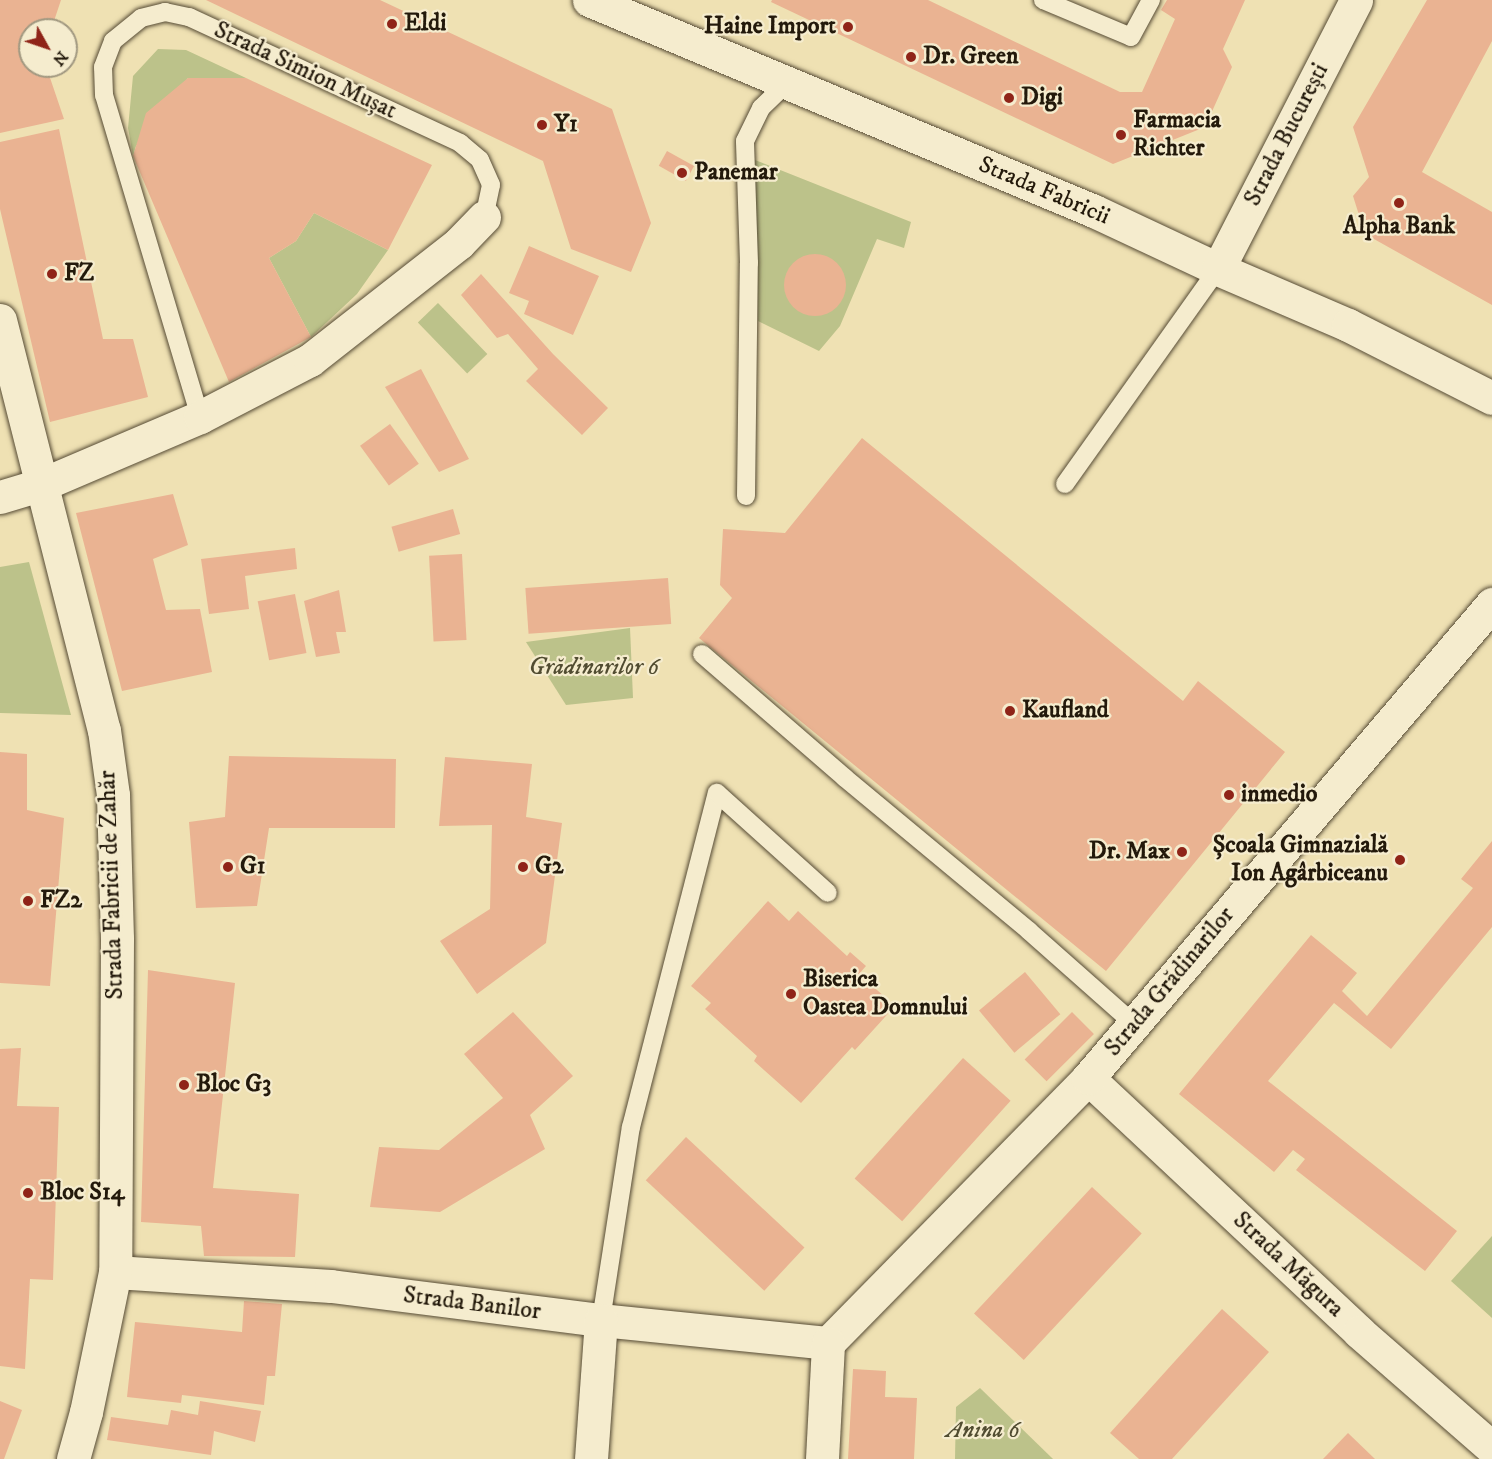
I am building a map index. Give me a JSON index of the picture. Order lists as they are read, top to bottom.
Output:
{
  "streets": {
    "street": [
      "Strada Simion Mușat",
      "Strada București",
      "Strada Fabricii",
      "Strada Fabricii de Zahăr",
      "Strada Grădinarilor",
      "Strada Măgura",
      "Strada Banilor"
    ]
  },
  "crossings": [
    ["Strada Simion Mușat", "Strada Fabricii de Zahăr"],
    ["Strada București", "Strada Fabricii"],
    ["Strada Fabricii de Zahăr", "Strada Banilor"],
    ["Strada Grădinarilor", "Strada Măgura"],
    ["Strada Grădinarilor", "Strada Banilor"]
  ],
  "parks": ["Grădinarilor 6", "Anina 6"],
  "places": [
    "Eldi",
    "Haine Import",
    "Dr. Green",
    "Digi",
    "Y1",
    "Farmacia Richter",
    "Panemar",
    "Alpha Bank",
    "FZ",
    "Kaufland",
    "inmedio",
    "Dr. Max",
    "Școala Gimnazială Ion Agârbiceanu",
    "G1",
    "G2",
    "FZ2",
    "Biserica Oastea Domnului",
    "Bloc G3",
    "Bloc S14"
  ],
  "north": "bottom right"
}
